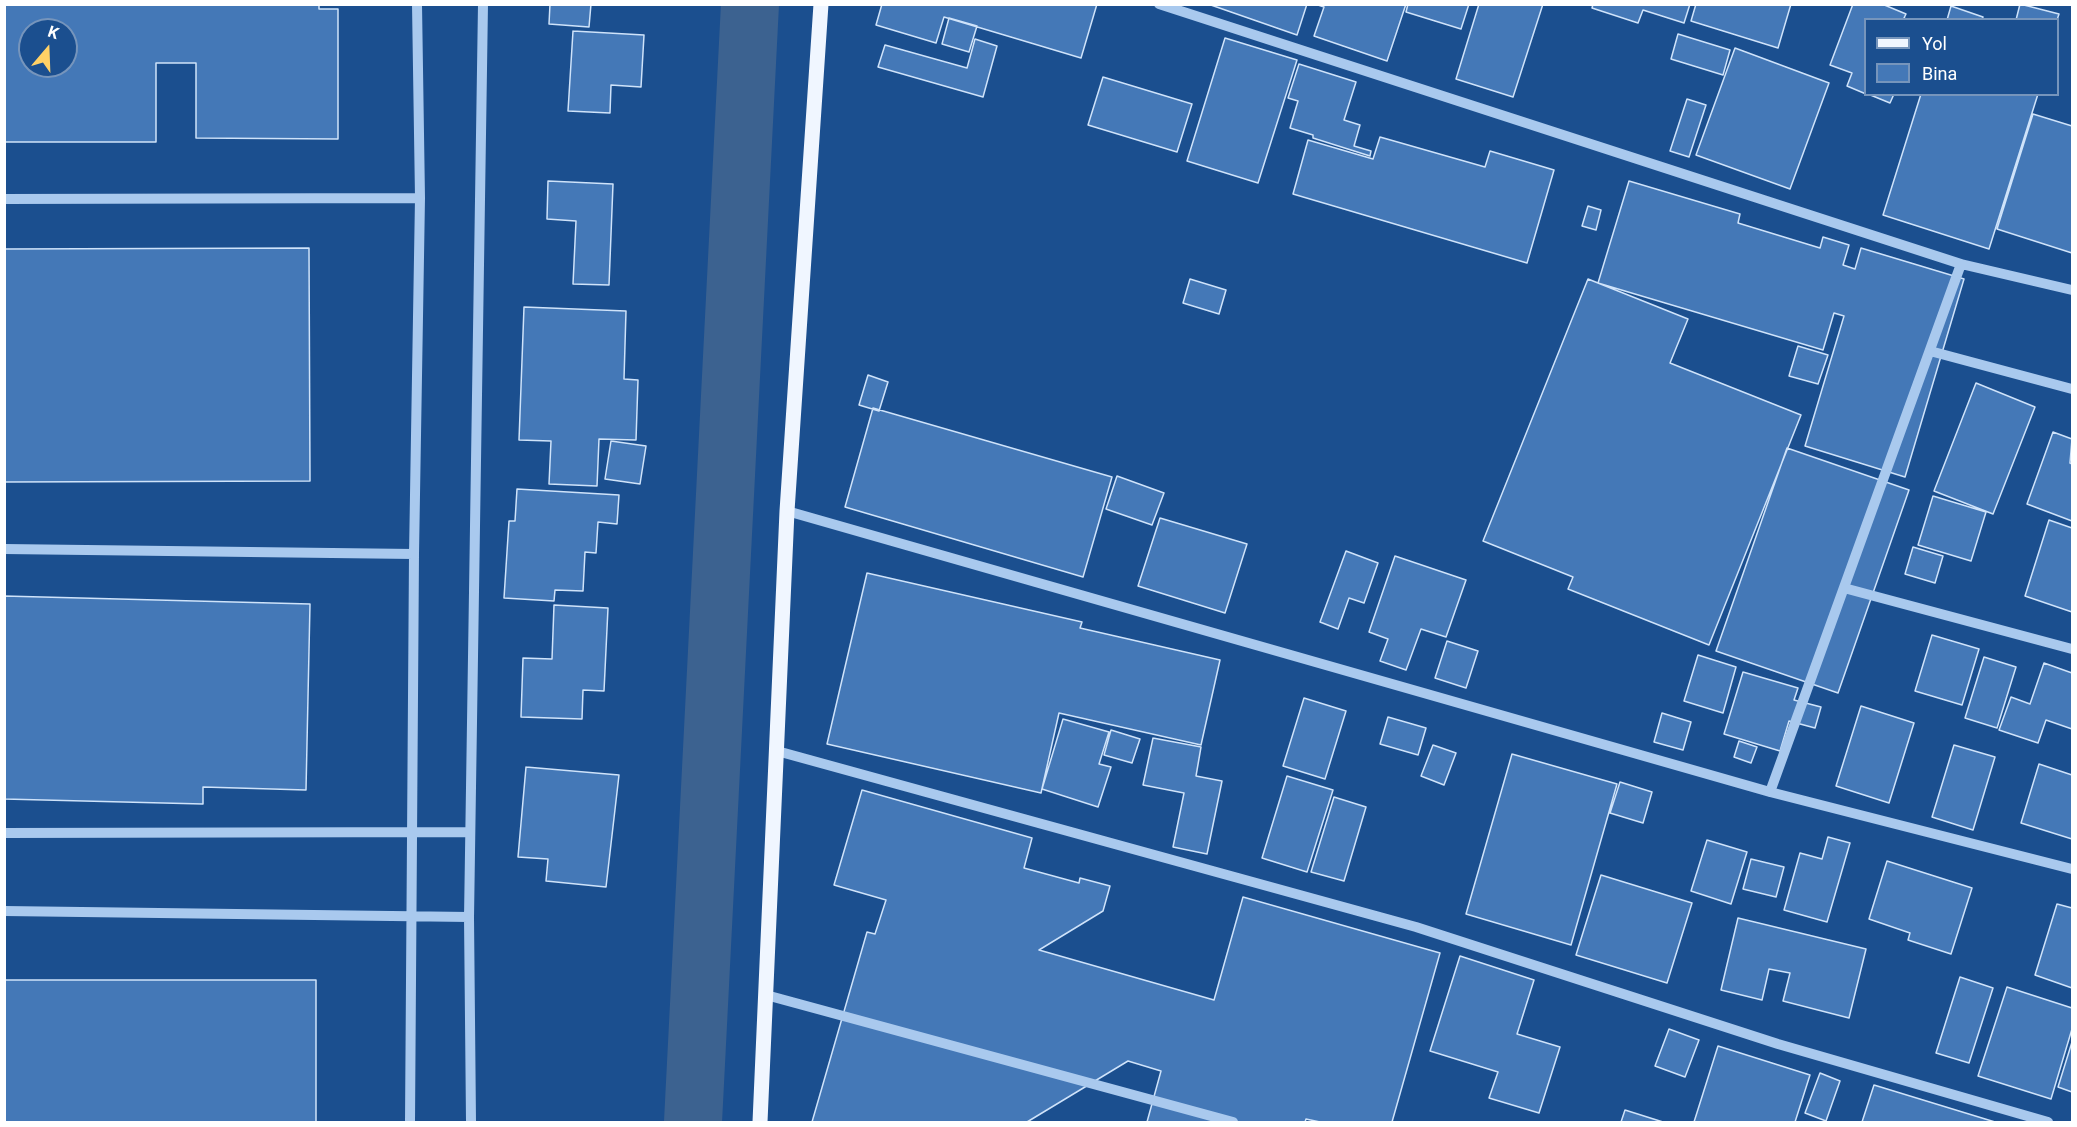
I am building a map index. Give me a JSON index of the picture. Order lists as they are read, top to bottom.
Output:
{
  "legend": ["Yol", "Bina"],
  "north": "top"
}
